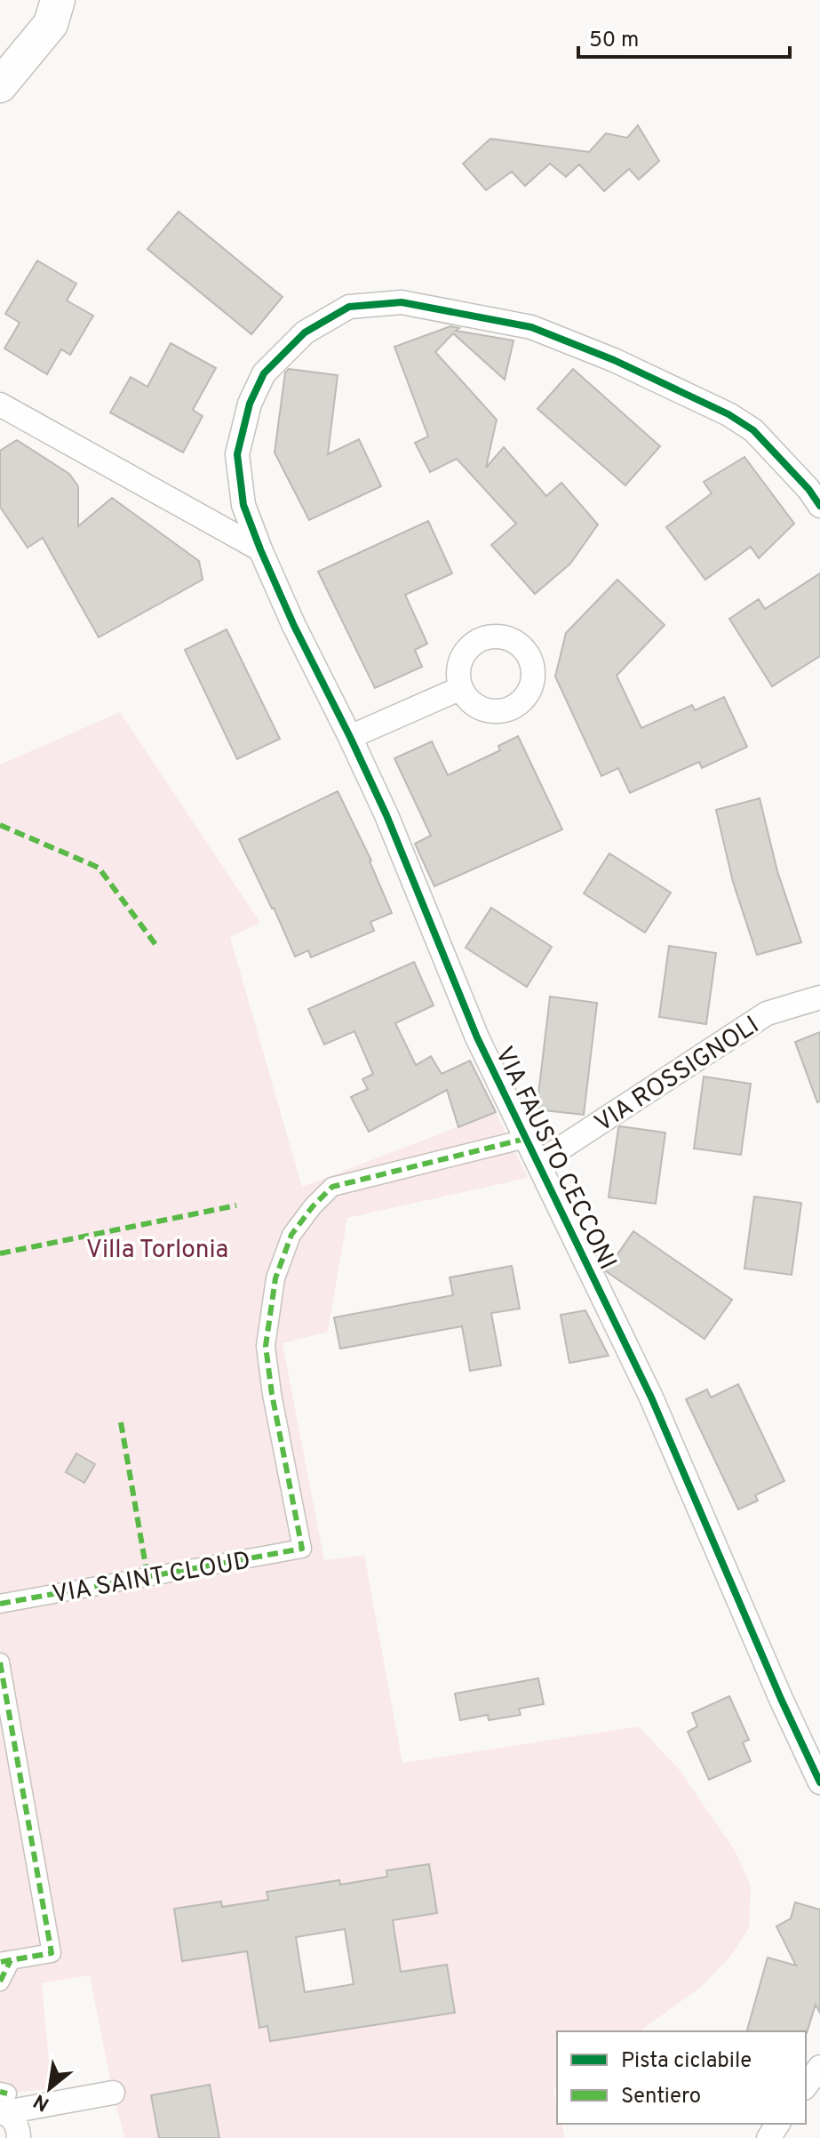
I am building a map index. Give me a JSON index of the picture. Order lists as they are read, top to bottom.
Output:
{
  "streets": {
    "street": ["VIA ROSSIGNOLI", "VIA FAUSTO CECCONI", "VIA SAINT CLOUD"]
  },
  "crossings": [
    ["VIA ROSSIGNOLI", "VIA FAUSTO CECCONI"],
    ["VIA FAUSTO CECCONI", "VIA SAINT CLOUD"]
  ],
  "parks": ["Villa Torlonia"],
  "legend": ["Pista ciclabile", "Sentiero"],
  "scale_bar": "50 m",
  "north": "bottom left"
}
